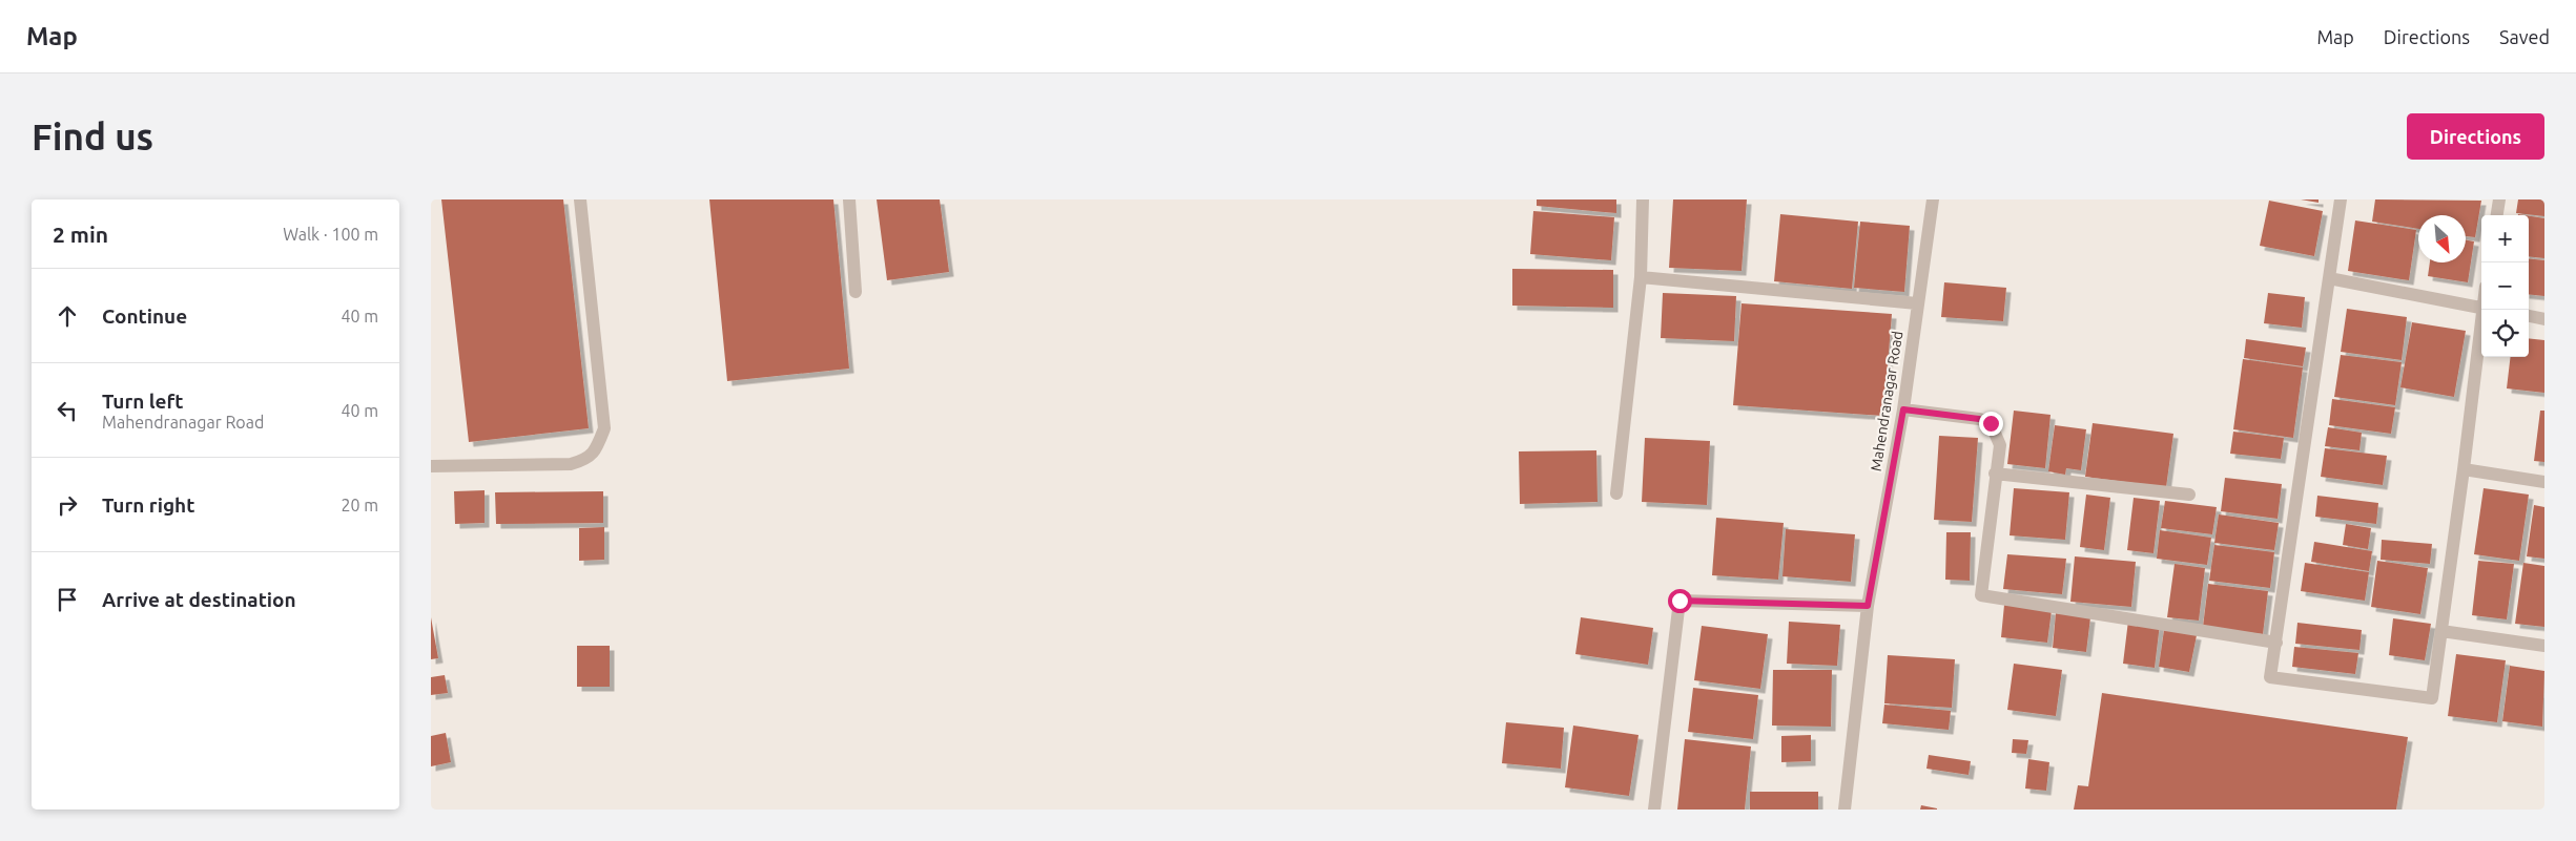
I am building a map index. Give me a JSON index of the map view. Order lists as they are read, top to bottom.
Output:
{
  "streets": {
    "street": ["Mahendranagar Road"]
  },
  "north": "bottom right",
  "page": {
    "header": "Map",
    "nav": ["Map", "Directions", "Saved"],
    "buttons": "Directions",
    "title": "Find us",
    "heading": ["2 min", "Walk · 100 m"],
    "map_buttons": ["+", "−"],
    "list": [
      ["Continue", "40 m"],
      ["Turn left", "Mahendranagar Road", "40 m"],
      ["Turn right", "20 m"],
      "Arrive at destination"
    ]
  }
}
